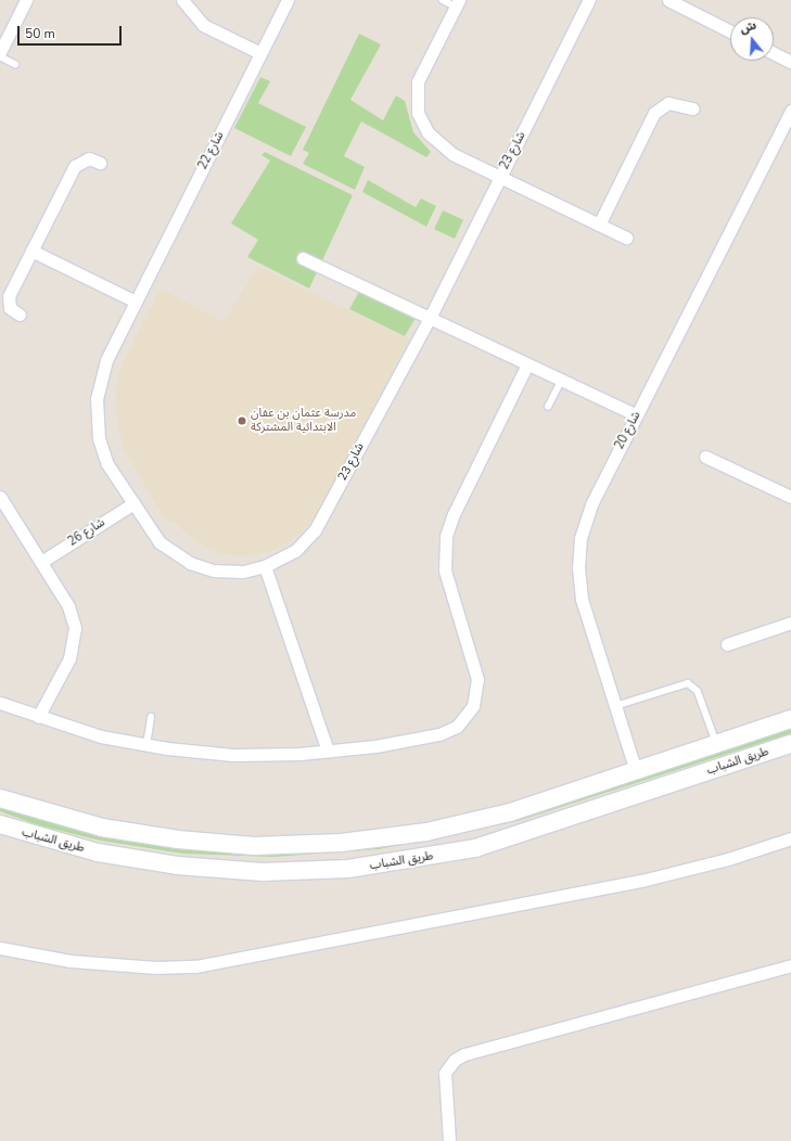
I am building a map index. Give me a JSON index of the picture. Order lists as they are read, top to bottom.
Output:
{
  "streets": {
    "main road": ["طريق الشباب"],
    "street": [
      "شارع 22",
      "شارع 23",
      "شارع 20",
      "شارع 26"
    ]
  },
  "crossings": [
    ["شارع 22", "شارع 23"],
    ["شارع 23", "شارع 26"],
    ["شارع 20", "طريق الشباب"]
  ],
  "places": ["مدرسة عثمان بن عفان الابتدائية المشتركة"],
  "scale_bar": "50 m",
  "north": "top"
}
